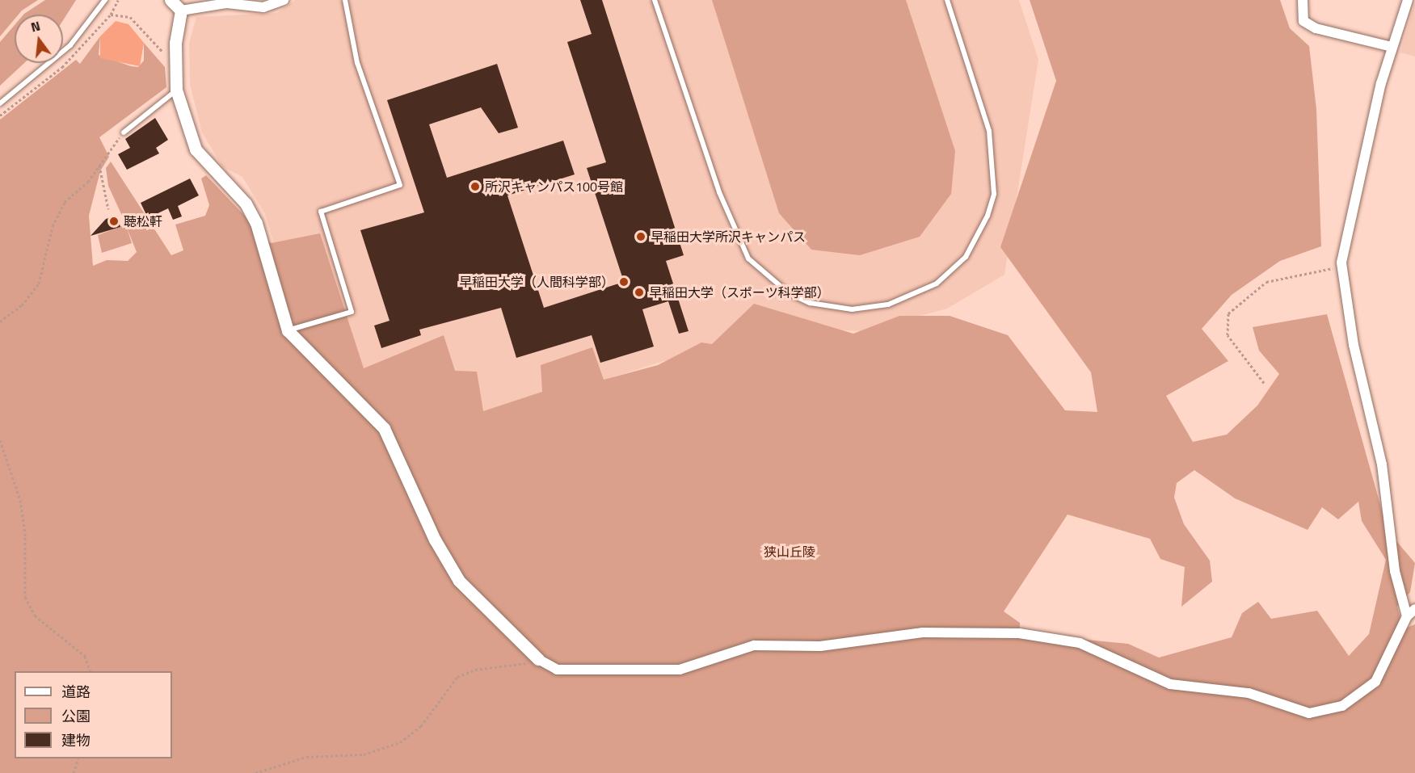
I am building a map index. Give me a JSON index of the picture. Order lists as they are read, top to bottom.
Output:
{
  "parks": ["狭山丘陵"],
  "places": [
    "所沢キャンパス100号館",
    "聴松軒",
    "早稲田大学所沢キャンパス",
    "早稲田大学（人間科学部）",
    "早稲田大学（スポーツ科学部）"
  ],
  "legend": ["道路", "公園", "建物"],
  "north": "top"
}
